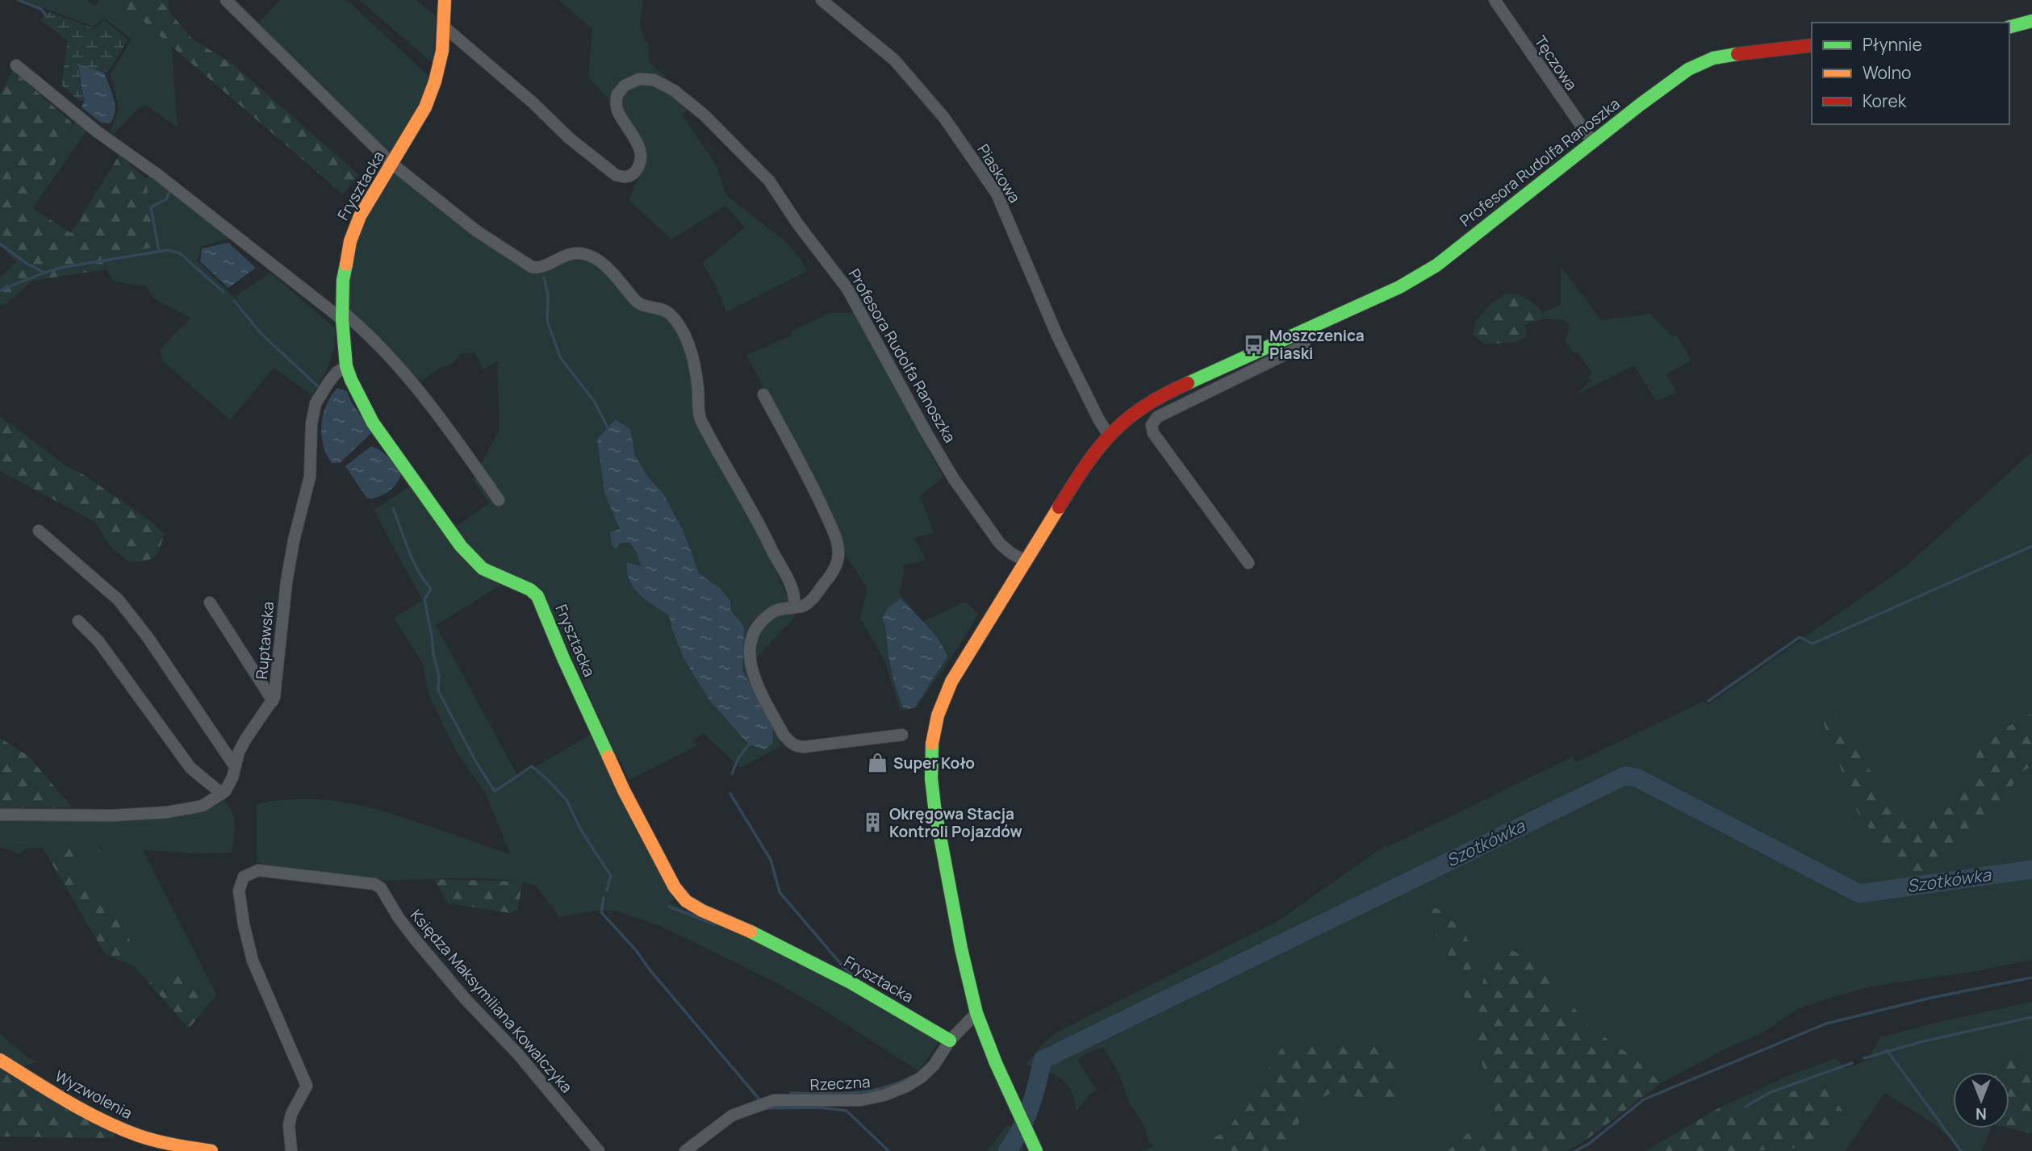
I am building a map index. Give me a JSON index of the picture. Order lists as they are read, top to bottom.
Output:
{
  "streets": {
    "street": [
      "Tęczowa",
      "Profesora Rudolfa Ranoszka",
      "Piaskowa",
      "Frysztacka",
      "Ruptawska",
      "Księdza Maksymiliana Kowalczyka",
      "Rzeczna",
      "Wyzwolenia"
    ]
  },
  "crossings": [
    ["Tęczowa", "Profesora Rudolfa Ranoszka"],
    ["Profesora Rudolfa Ranoszka", "Piaskowa"],
    ["Profesora Rudolfa Ranoszka", "Frysztacka"],
    ["Profesora Rudolfa Ranoszka", "Rzeczna"],
    ["Frysztacka", "Ruptawska"],
    ["Frysztacka", "Rzeczna"]
  ],
  "water": ["Szotkówka"],
  "places": {
    "bus stop": ["Moszczenica Piaski"],
    "shop": ["Super Koło"],
    "building": ["Okręgowa Stacja Kontroli Pojazdów"]
  },
  "legend": ["Płynnie", "Wolno", "Korek"],
  "north": "bottom"
}
